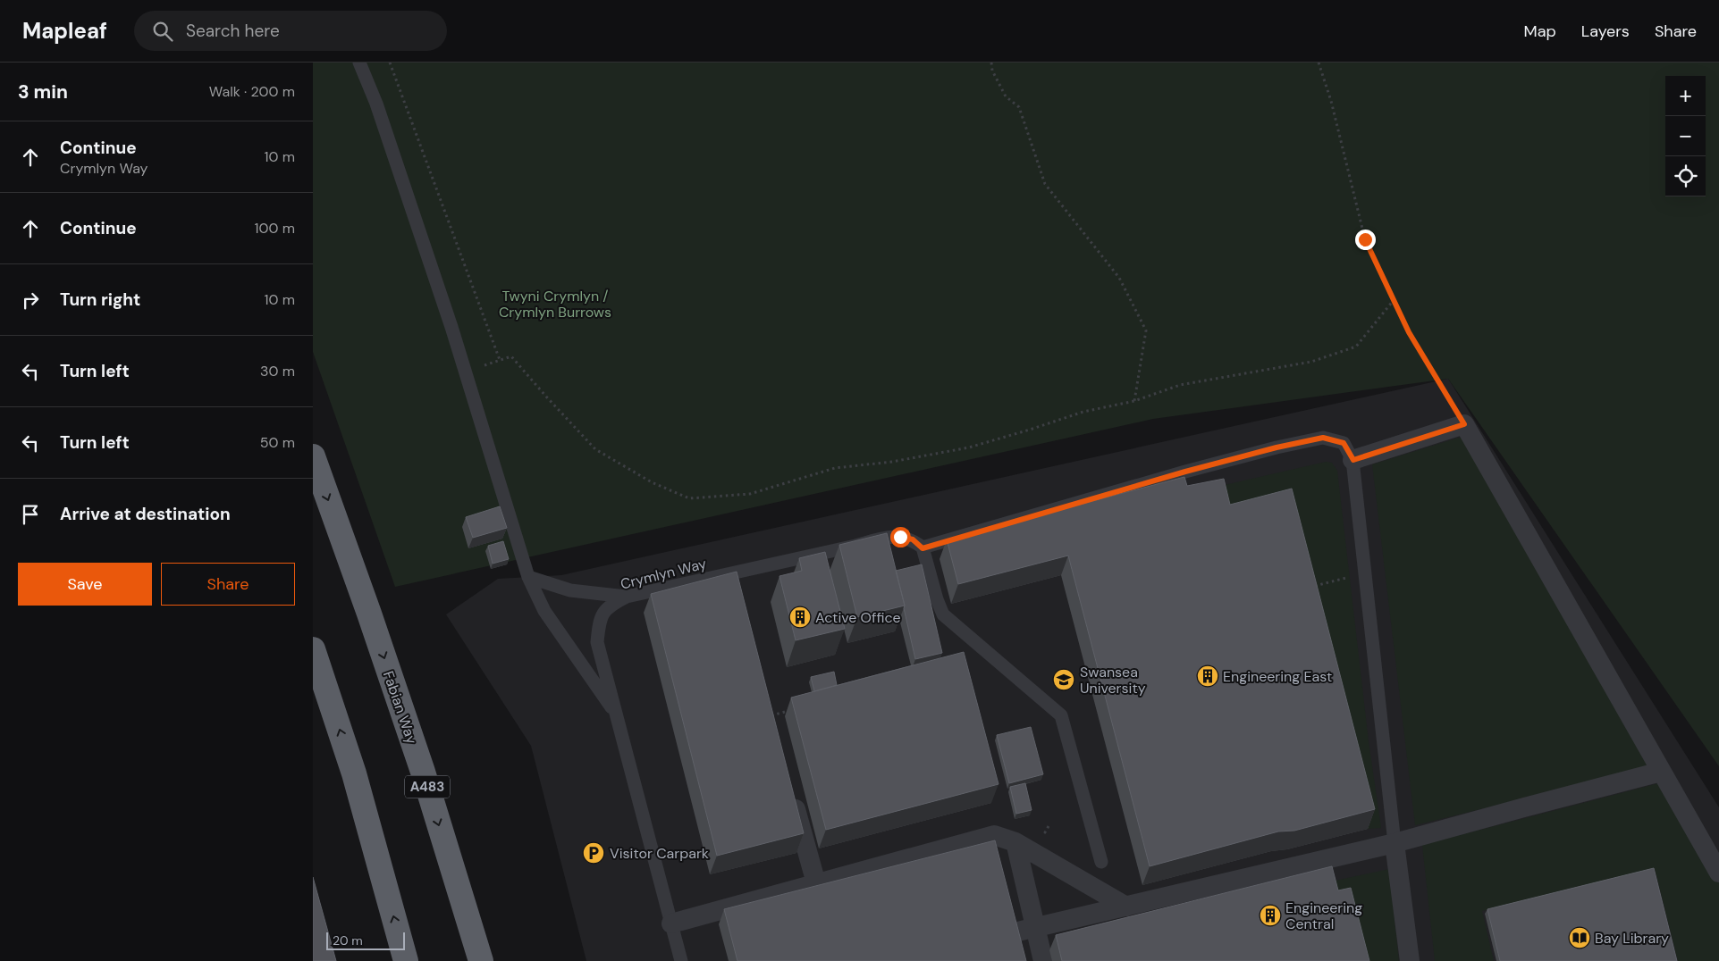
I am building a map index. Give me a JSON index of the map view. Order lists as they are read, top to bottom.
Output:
{
  "streets": {
    "highway": ["Fabian Way", "A483"],
    "lane": ["Crymlyn Way"]
  },
  "parks": ["Twyni Crymlyn / Crymlyn Burrows"],
  "places": {
    "building": ["Active Office", "Engineering East", "Engineering Central"],
    "school or university": ["Swansea University"],
    "parking": ["Visitor Carpark"],
    "library": ["Bay Library"]
  },
  "scale_bar": "20 m",
  "page": {
    "header": "Mapleaf",
    "search": "Search here",
    "nav": ["Map", "Layers", "Share"],
    "heading": ["3 min", "Walk · 200 m"],
    "map_buttons": ["+", "−"],
    "list": [
      ["Continue", "Crymlyn Way", "10 m"],
      ["Continue", "100 m"],
      ["Turn right", "10 m"],
      ["Turn left", "30 m"],
      ["Turn left", "50 m"],
      "Arrive at destination"
    ],
    "buttons": ["Save", "Share"],
    "scale": "20 m"
  }
}
